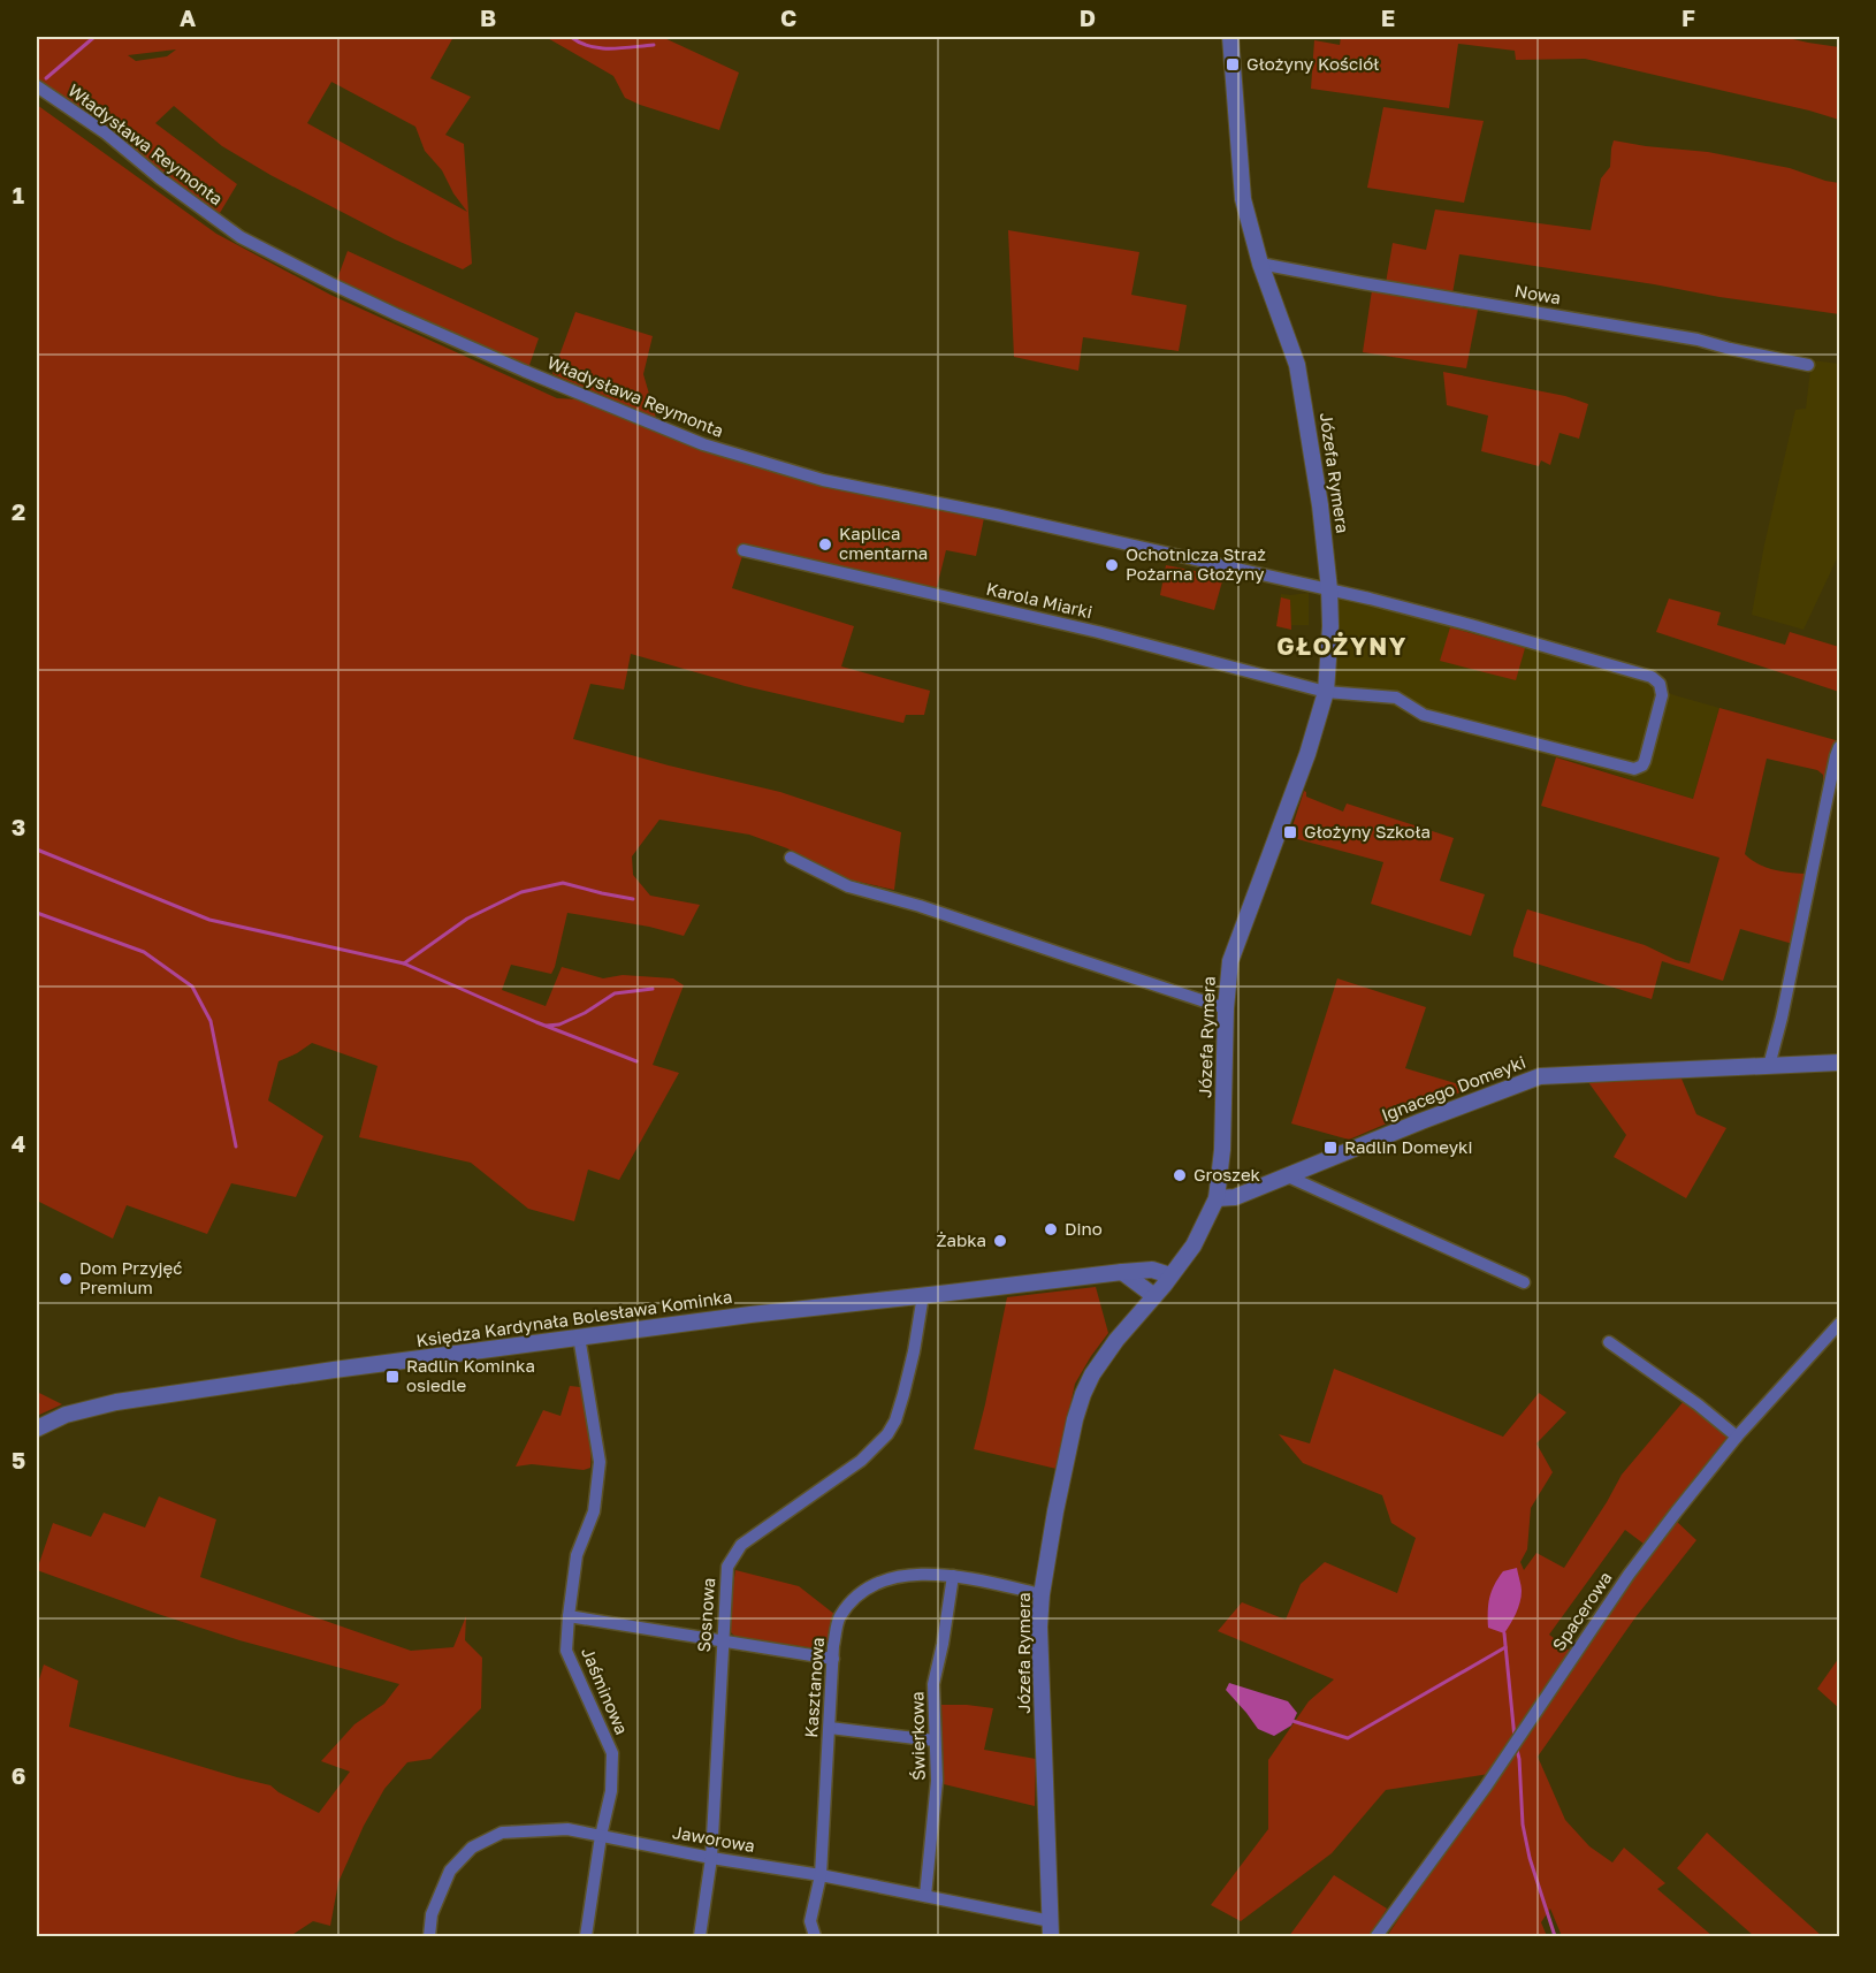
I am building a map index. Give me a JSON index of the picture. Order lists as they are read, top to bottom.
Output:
{
  "streets": {
    "street": [
      "Władysława Reymonta",
      "Nowa",
      "Józefa Rymera",
      "Karola Miarki",
      "Ignacego Domeyki",
      "Księdza Kardynała Bolesława Kominka",
      "Spacerowa",
      "Sosnowa",
      "Kasztanowa",
      "Jaśminowa",
      "Świerkowa",
      "Jaworowa"
    ]
  },
  "crossings": [
    ["Władysława Reymonta", "Józefa Rymera"],
    ["Władysława Reymonta", "Karola Miarki"],
    ["Nowa", "Józefa Rymera"],
    ["Józefa Rymera", "Karola Miarki"],
    ["Józefa Rymera", "Ignacego Domeyki"],
    ["Józefa Rymera", "Księdza Kardynała Bolesława Kominka"],
    ["Józefa Rymera", "Kasztanowa"],
    ["Józefa Rymera", "Jaworowa"],
    ["Księdza Kardynała Bolesława Kominka", "Sosnowa"],
    ["Księdza Kardynała Bolesława Kominka", "Jaśminowa"],
    ["Sosnowa", "Jaworowa"],
    ["Kasztanowa", "Świerkowa"],
    ["Kasztanowa", "Jaworowa"],
    ["Jaśminowa", "Jaworowa"],
    ["Świerkowa", "Jaworowa"]
  ],
  "districts": ["GŁOŻYNY"],
  "places": {
    "transit": [
      "Głożyny Kościół",
      "Głożyny Szkoła",
      "Radlin Domeyki",
      "Radlin Kominka osiedle"
    ],
    "other": [
      "Kaplica cmentarna",
      "Ochotnicza Straż Pożarna Głożyny",
      "Groszek",
      "Dino",
      "Żabka",
      "Dom Przyjęć Premium"
    ]
  },
  "grid": {
    "columns": [
      "A",
      "B",
      "C",
      "D",
      "E",
      "F"
    ],
    "rows": [
      "1",
      "2",
      "3",
      "4",
      "5",
      "6"
    ]
  }
}
